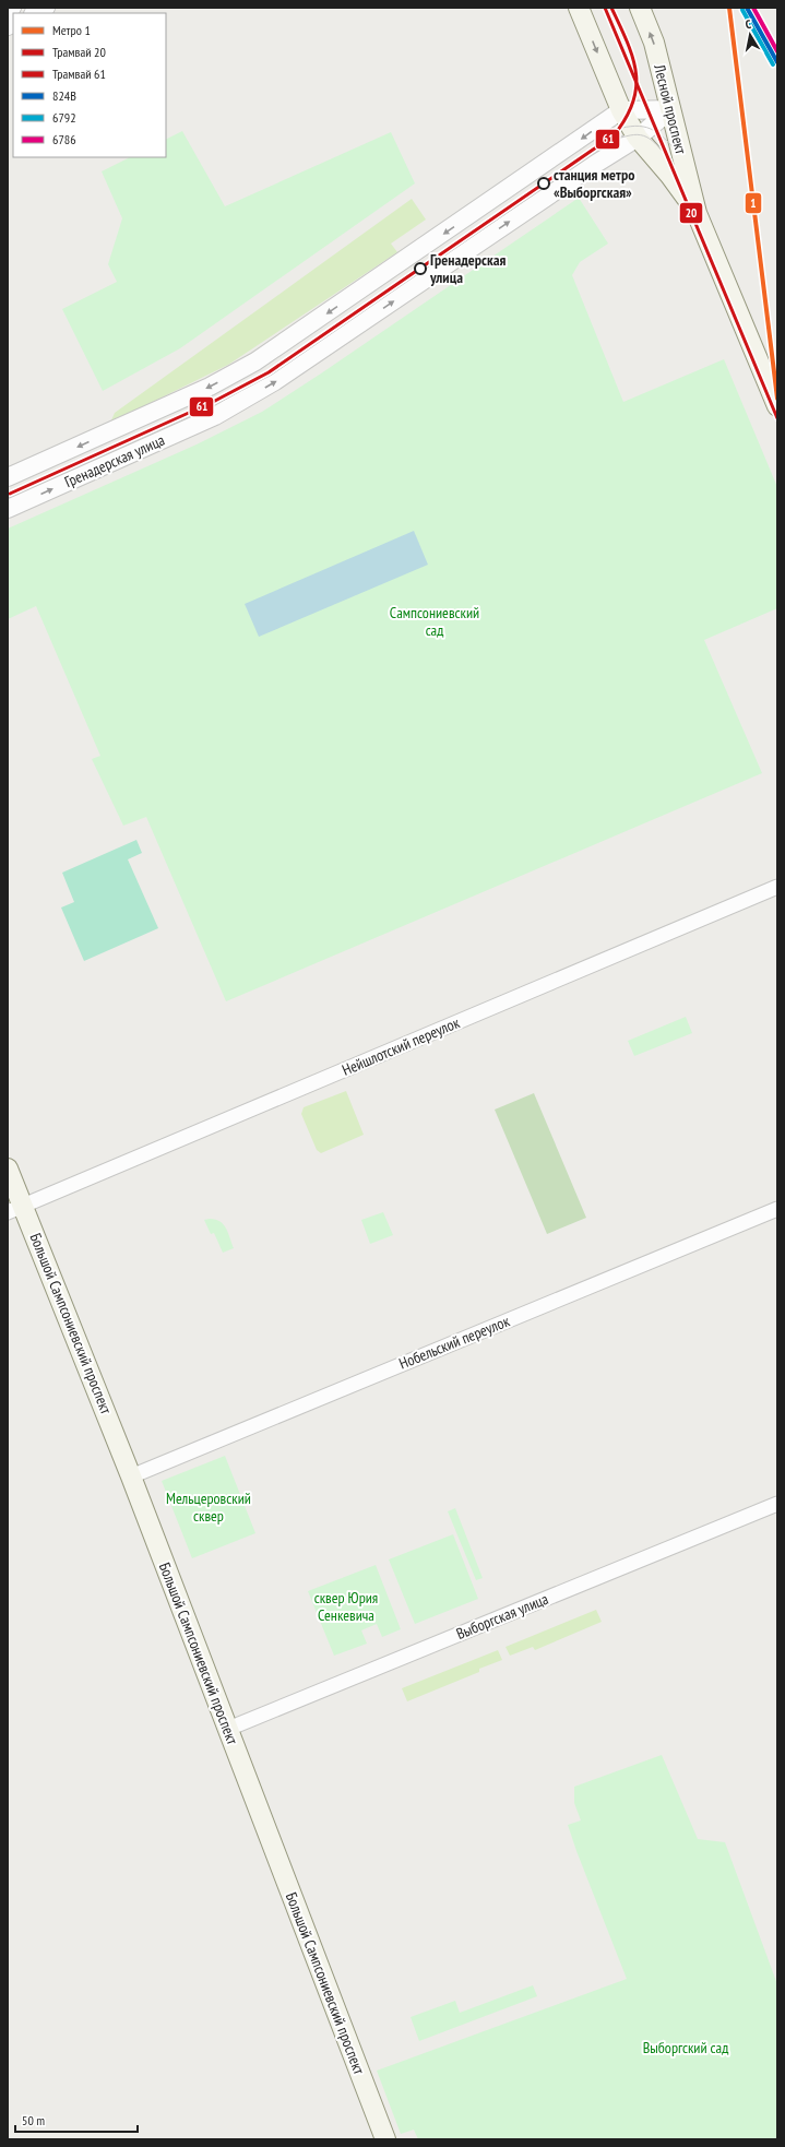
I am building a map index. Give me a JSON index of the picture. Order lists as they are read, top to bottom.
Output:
{
  "streets": {
    "main road": ["Лесной проспект", "Большой Сампсониевский проспект"],
    "street": [
      "Гренадерская улица",
      "Нейшлотский переулок",
      "Нобельский переулок",
      "Выборгская улица"
    ]
  },
  "crossings": [
    ["Лесной проспект", "Гренадерская улица"],
    ["Нейшлотский переулок", "Большой Сампсониевский проспект"],
    ["Большой Сампсониевский проспект", "Нобельский переулок"],
    ["Большой Сампсониевский проспект", "Выборгская улица"]
  ],
  "parks": [
    "Сампсониевский сад",
    "Мельцеровский сквер",
    "сквер Юрия Сенкевича",
    "Выборгский сад"
  ],
  "places": ["станция метро «Выборгская»", "Гренадерская улица"],
  "lines": [
    "metro line 1",
    "tram line 20",
    "tram line 61",
    "transit line 824В",
    "transit line 6786",
    "transit line 6792"
  ],
  "legend": [
    "Метро 1",
    "Трамвай 20",
    "Трамвай 61",
    "824В",
    "6792",
    "6786"
  ],
  "scale_bar": "50 m",
  "north": "top"
}
